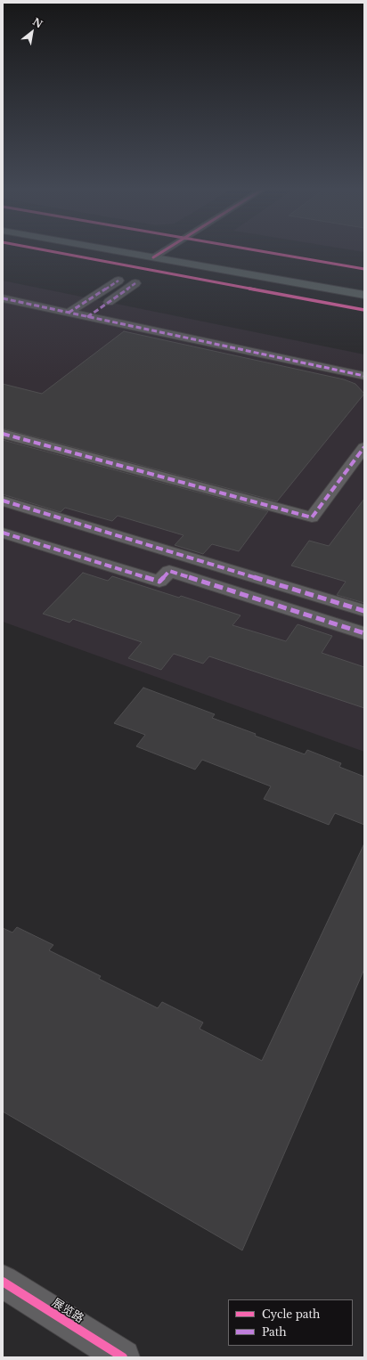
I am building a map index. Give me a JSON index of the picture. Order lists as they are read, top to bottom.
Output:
{
  "streets": {
    "street": ["展览路"]
  },
  "legend": ["Cycle path", "Path"],
  "north": "top right"
}
